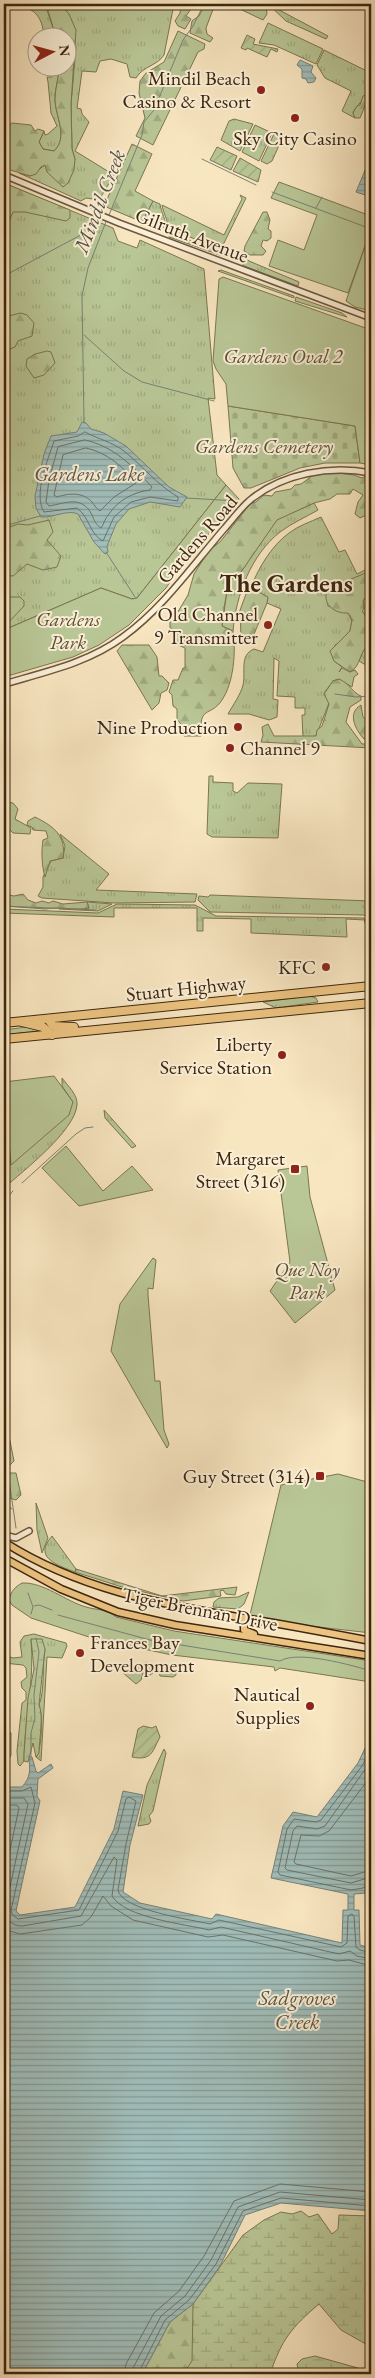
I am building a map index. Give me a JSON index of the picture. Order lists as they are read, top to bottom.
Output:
{
  "streets": {
    "highway": ["Stuart Highway"],
    "main road": ["Tiger Brennan Drive"],
    "street": ["Gilruth Avenue", "Gardens Road"]
  },
  "districts": ["The Gardens"],
  "water": ["Mindil Creek", "Gardens Lake", "Sadgroves Creek"],
  "parks": [
    "Gardens Oval 2",
    "Gardens Cemetery",
    "Gardens Park",
    "Que Noy Park"
  ],
  "places": {
    "other": [
      "Mindil Beach Casino & Resort",
      "Sky City Casino",
      "Old Channel 9 Transmitter",
      "Nine Production",
      "Channel 9",
      "KFC",
      "Liberty Service Station",
      "Frances Bay Development",
      "Nautical Supplies"
    ],
    "transit": ["Margaret Street (316)", "Guy Street (314)"]
  },
  "north": "right"
}
